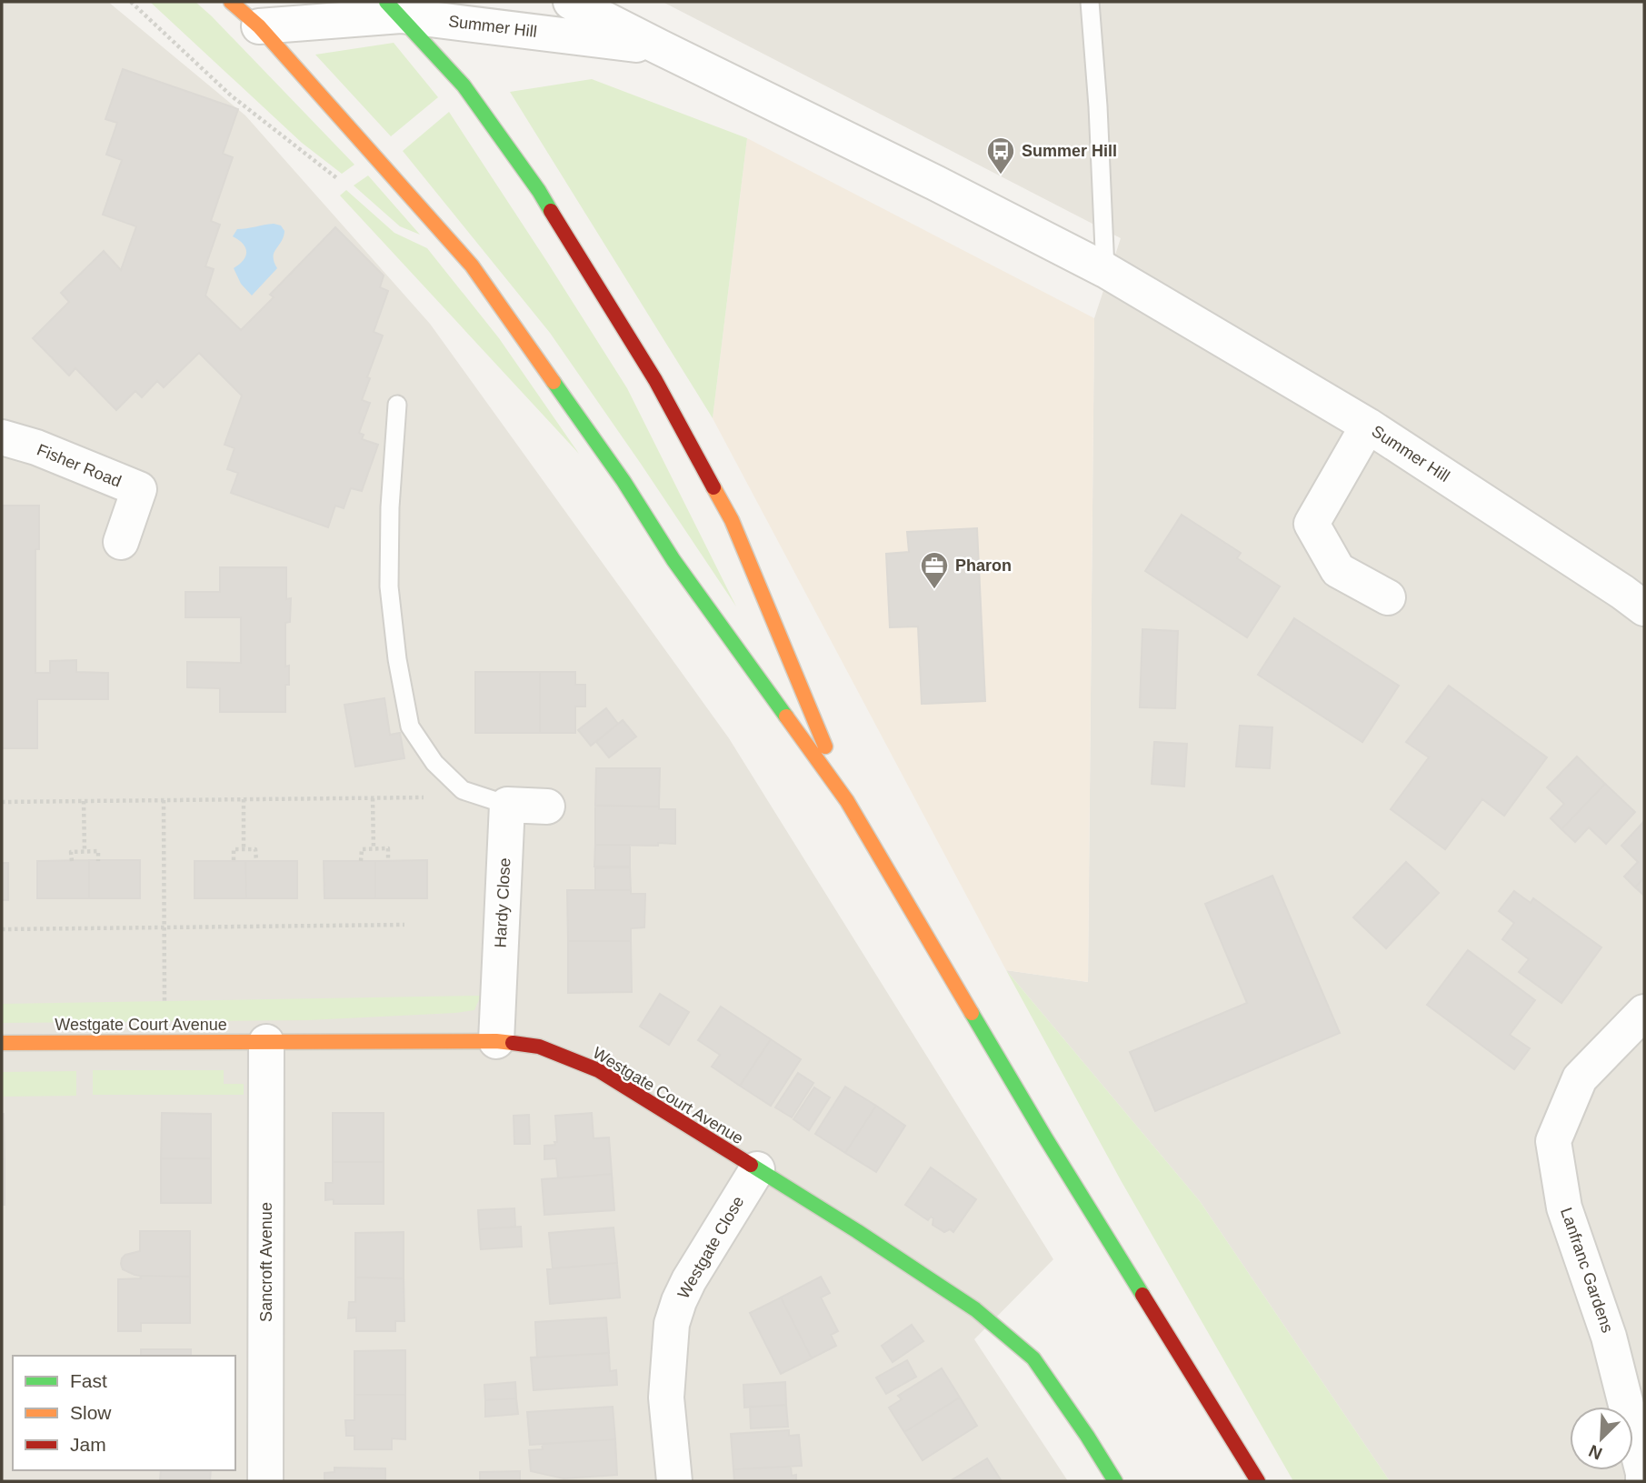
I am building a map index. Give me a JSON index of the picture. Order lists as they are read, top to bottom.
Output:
{
  "streets": {
    "main road": ["Westgate Court Avenue"],
    "street": [
      "Summer Hill",
      "Fisher Road",
      "Hardy Close",
      "Westgate Close",
      "Sancroft Avenue",
      "Lanfranc Gardens"
    ]
  },
  "crossings": [
    ["Hardy Close", "Westgate Court Avenue"],
    ["Westgate Court Avenue", "Westgate Close"],
    ["Westgate Court Avenue", "Sancroft Avenue"]
  ],
  "places": {
    "bus stop": ["Summer Hill"],
    "office": ["Pharon"]
  },
  "legend": ["Fast", "Slow", "Jam"],
  "north": "bottom left"
}
